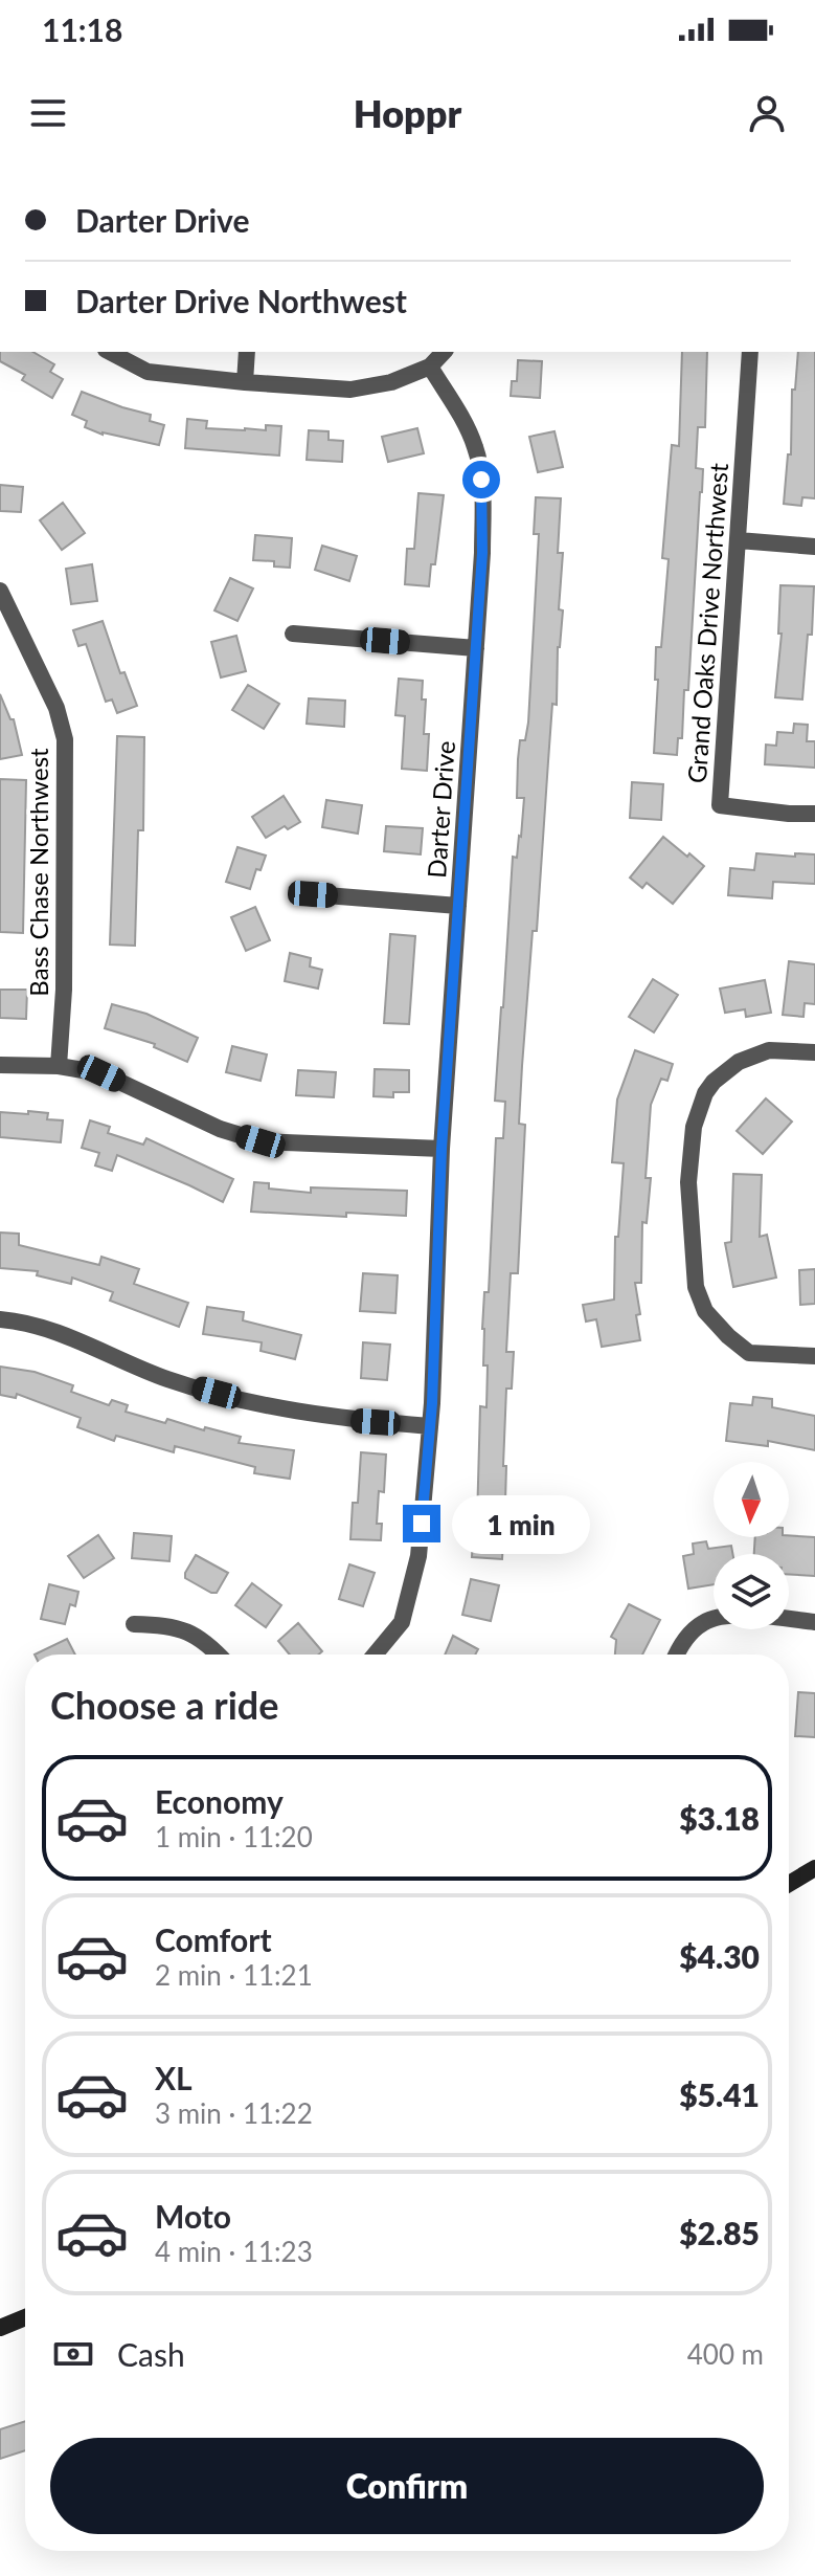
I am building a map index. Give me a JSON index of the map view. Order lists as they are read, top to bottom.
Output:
{
  "streets": {
    "street": ["Grand Oaks Drive Northwest", "Darter Drive", "Bass Chase Northwest"]
  },
  "north": "bottom",
  "page": {
    "status": "11:18",
    "header": "Hoppr",
    "banner": ["Darter Drive", "Darter Drive Northwest"],
    "bubble": "1 min",
    "heading": "Choose a ride",
    "list": [
      {
        "name": "Economy",
        "note": "1 min · 11:20",
        "value": "$3.18"
      },
      {
        "name": "Comfort",
        "note": "2 min · 11:21",
        "value": "$4.30"
      },
      {
        "name": "XL",
        "note": "3 min · 11:22",
        "value": "$5.41"
      },
      {
        "name": "Moto",
        "note": "4 min · 11:23",
        "value": "$2.85"
      }
    ],
    "pay": ["Cash", "400 m"],
    "buttons": "Confirm"
  }
}
